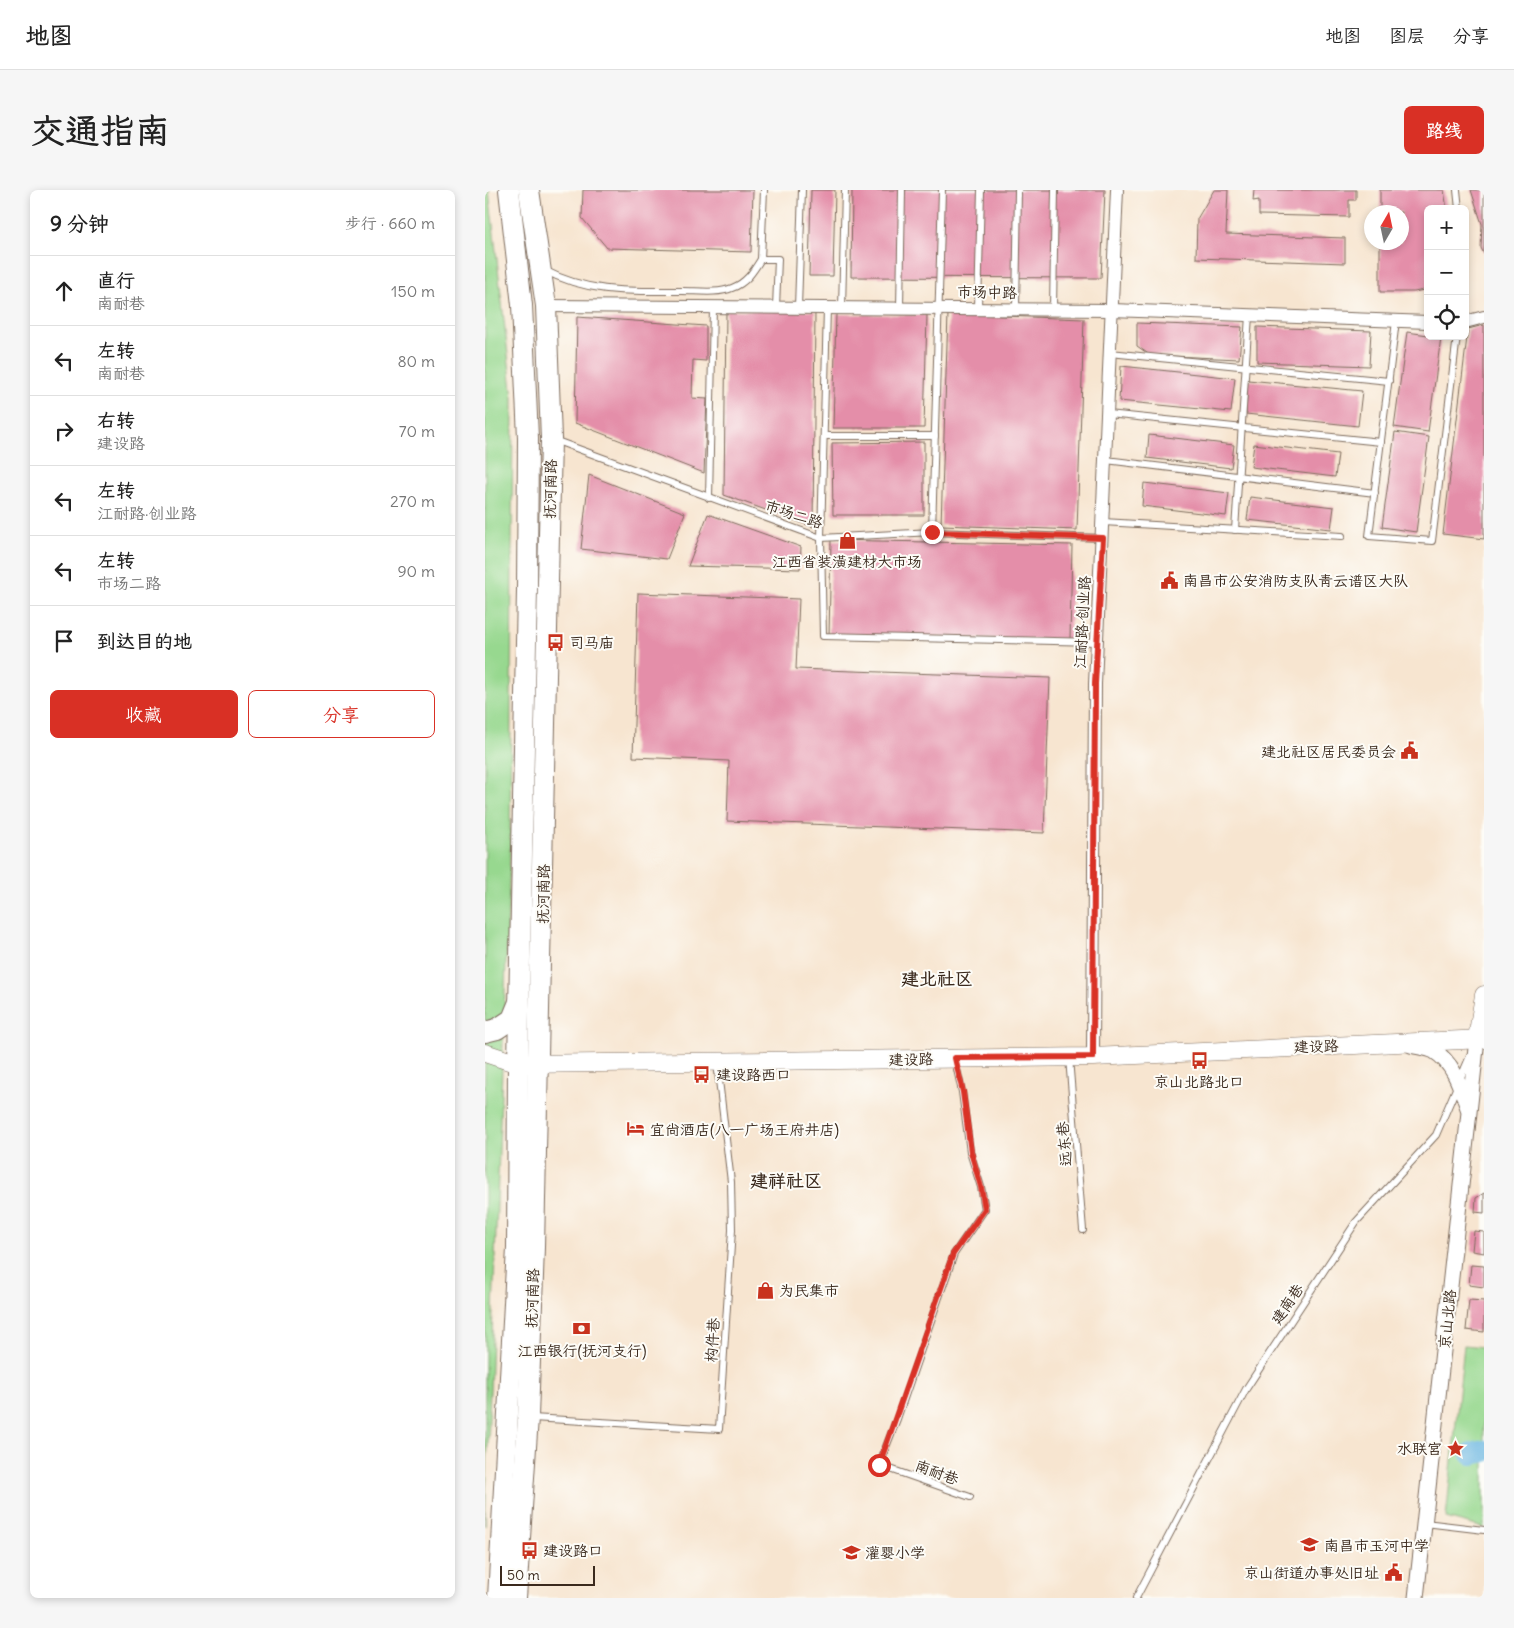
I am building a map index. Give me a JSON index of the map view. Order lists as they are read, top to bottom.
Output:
{
  "streets": {
    "highway": ["抚河南路"],
    "main road": ["建设路"],
    "street": ["市场中路", "江耐路·创业路", "京山北路"],
    "lane": [
      "市场二路",
      "远东巷",
      "建南巷",
      "构件巷",
      "南耐巷"
    ]
  },
  "crossings": [
    ["市场中路", "抚河南路"],
    ["市场中路", "江耐路·创业路"],
    ["抚河南路", "市场二路"],
    ["抚河南路", "建设路"],
    ["抚河南路", "构件巷"],
    ["市场二路", "江耐路·创业路"],
    ["江耐路·创业路", "建设路"],
    ["建设路", "远东巷"],
    ["建设路", "建南巷"],
    ["建设路", "京山北路"],
    ["建设路", "构件巷"],
    ["建设路", "南耐巷"],
    ["建南巷", "京山北路"]
  ],
  "districts": ["建北社区", "建祥社区"],
  "places": {
    "shop": ["江西省装潢建材大市场", "为民集市"],
    "public building": ["南昌市公安消防支队青云谱区大队", "建北社区居民委员会", "京山街道办事处旧址"],
    "bus stop": [
      "司马庙",
      "京山北路北口",
      "建设路西口",
      "建设路口"
    ],
    "hotel": ["宜尚酒店(八一广场王府井店)"],
    "bank": ["江西银行(抚河支行)"],
    "place": ["水联宫"],
    "school or university": ["南昌市玉河中学", "灌婴小学"]
  },
  "scale_bar": "50 m",
  "north": "top",
  "page": {
    "header": "地图",
    "nav": ["地图", "图层", "分享"],
    "buttons": [
      "路线",
      ["收藏", "分享"]
    ],
    "title": "交通指南",
    "heading": ["9 分钟", "步行 · 660 m"],
    "map_buttons": ["+", "−"],
    "list": [
      ["直行", "南耐巷", "150 m"],
      ["左转", "南耐巷", "80 m"],
      ["右转", "建设路", "70 m"],
      ["左转", "江耐路·创业路", "270 m"],
      ["左转", "市场二路", "90 m"],
      "到达目的地"
    ],
    "scale": "50 m"
  }
}
